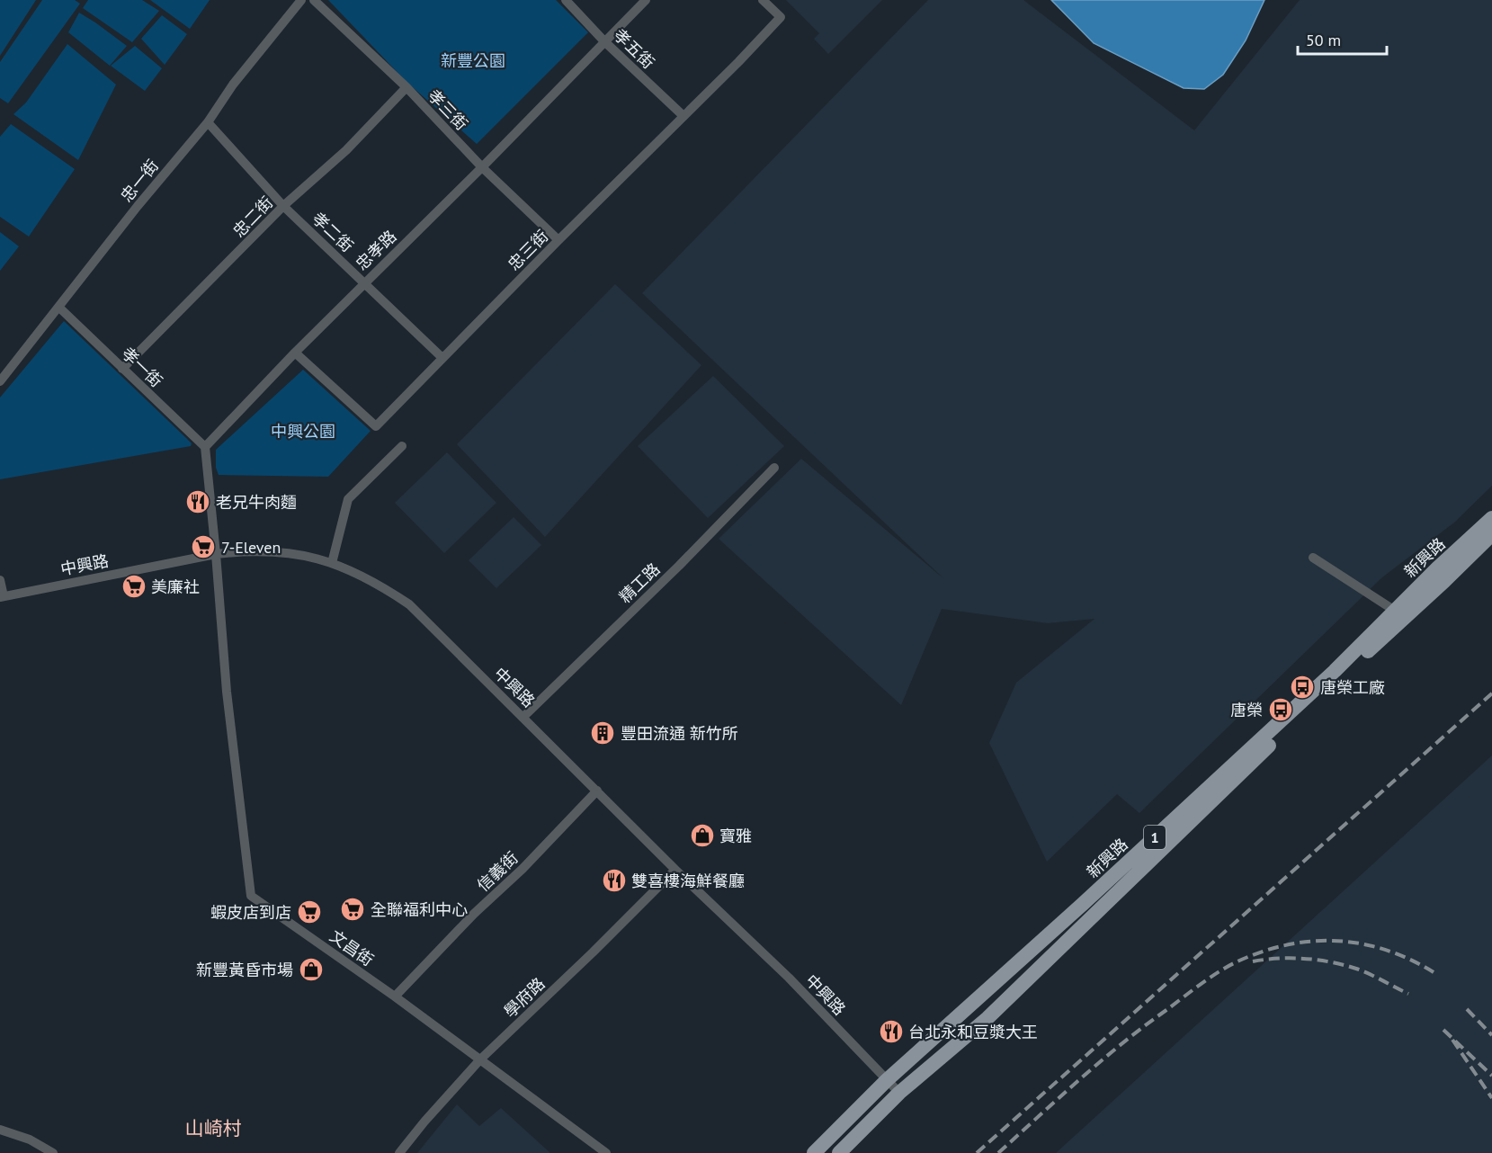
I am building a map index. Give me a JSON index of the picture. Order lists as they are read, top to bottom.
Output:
{
  "streets": {
    "main road": ["新興路", "1"],
    "street": [
      "孝五街",
      "孝三街",
      "忠一街",
      "忠二街",
      "孝二街",
      "忠孝路",
      "忠三街",
      "孝一街",
      "中興路",
      "精工路",
      "信義街",
      "文昌街",
      "學府路"
    ]
  },
  "crossings": [
    ["孝五街", "忠孝路"],
    ["孝五街", "忠三街"],
    ["孝三街", "忠二街"],
    ["孝三街", "忠孝路"],
    ["孝三街", "忠三街"],
    ["忠一街", "孝二街"],
    ["忠一街", "孝一街"],
    ["忠二街", "孝二街"],
    ["忠二街", "孝一街"],
    ["孝二街", "忠孝路"],
    ["孝二街", "忠三街"],
    ["忠孝路", "忠三街"],
    ["忠孝路", "孝一街"],
    ["新興路", "中興路"],
    ["中興路", "精工路"],
    ["中興路", "信義街"],
    ["中興路", "文昌街"],
    ["中興路", "學府路"],
    ["信義街", "文昌街"],
    ["文昌街", "學府路"]
  ],
  "districts": ["山崎村"],
  "parks": ["新豐公園", "中興公園"],
  "places": {
    "restaurant": ["老兄牛肉麵", "雙喜樓海鮮餐廳", "台北永和豆漿大王"],
    "supermarket": [
      "7-Eleven",
      "美廉社",
      "全聯福利中心",
      "蝦皮店到店"
    ],
    "bus stop": ["唐榮工廠", "唐榮"],
    "building": ["豐田流通 新竹所"],
    "shop": ["寶雅", "新豐黃昏市場"]
  },
  "scale_bar": "50 m"
}
